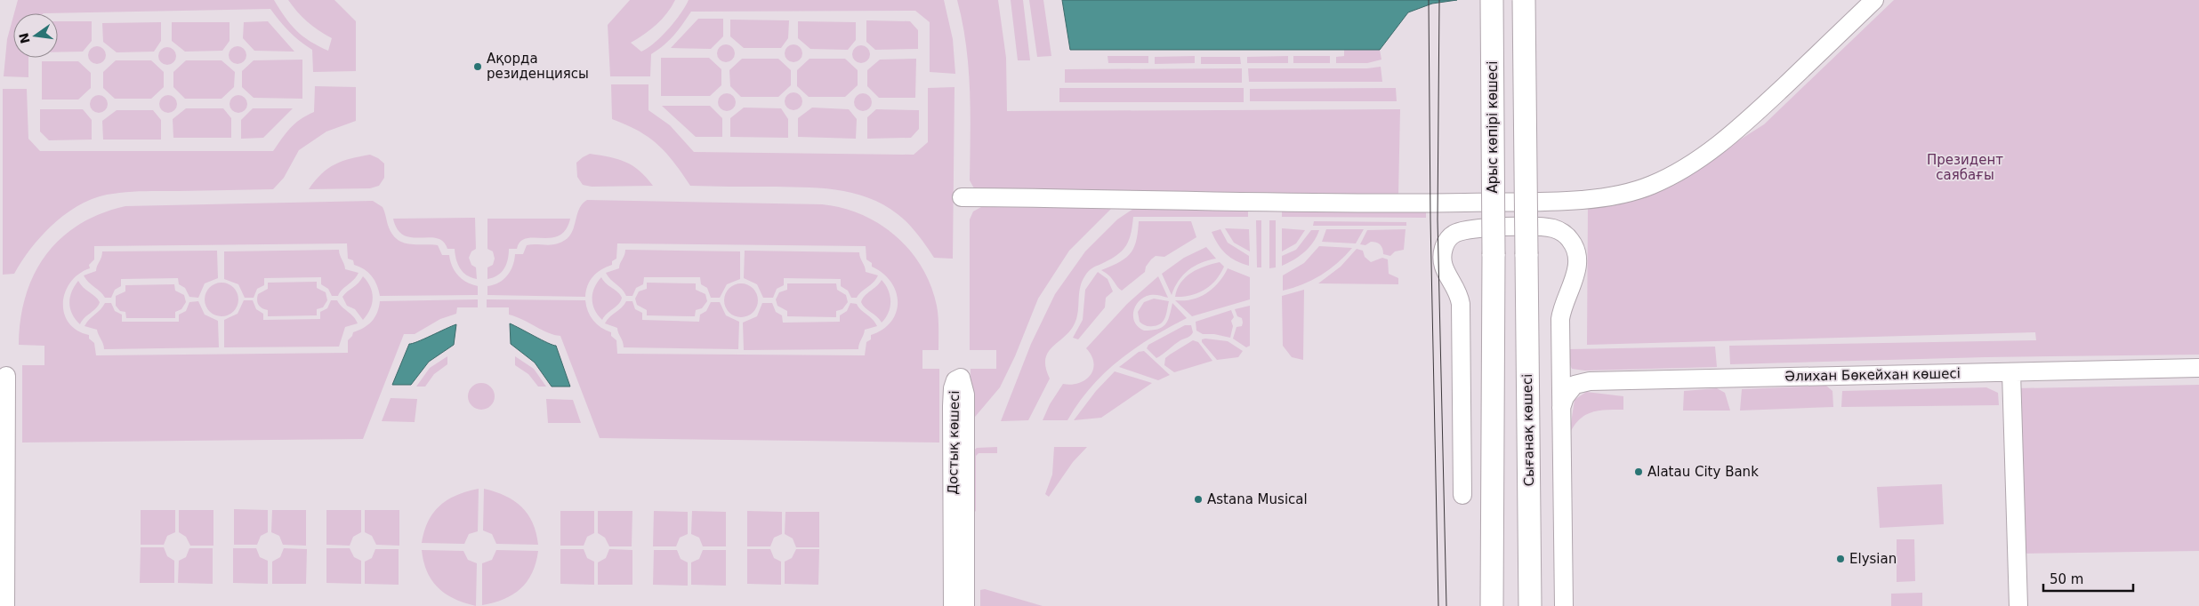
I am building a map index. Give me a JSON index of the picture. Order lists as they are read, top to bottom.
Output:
{
  "streets": {
    "main road": ["Арыс көпірі көшесі", "Сығанақ көшесі"],
    "street": ["Әлихан Бөкейхан көшесі", "Достық көшесі"]
  },
  "parks": ["Президент саябағы"],
  "places": [
    "Ақорда резиденциясы",
    "Alatau City Bank",
    "Astana Musical",
    "Elysian"
  ],
  "scale_bar": "50 m",
  "north": "left"
}
